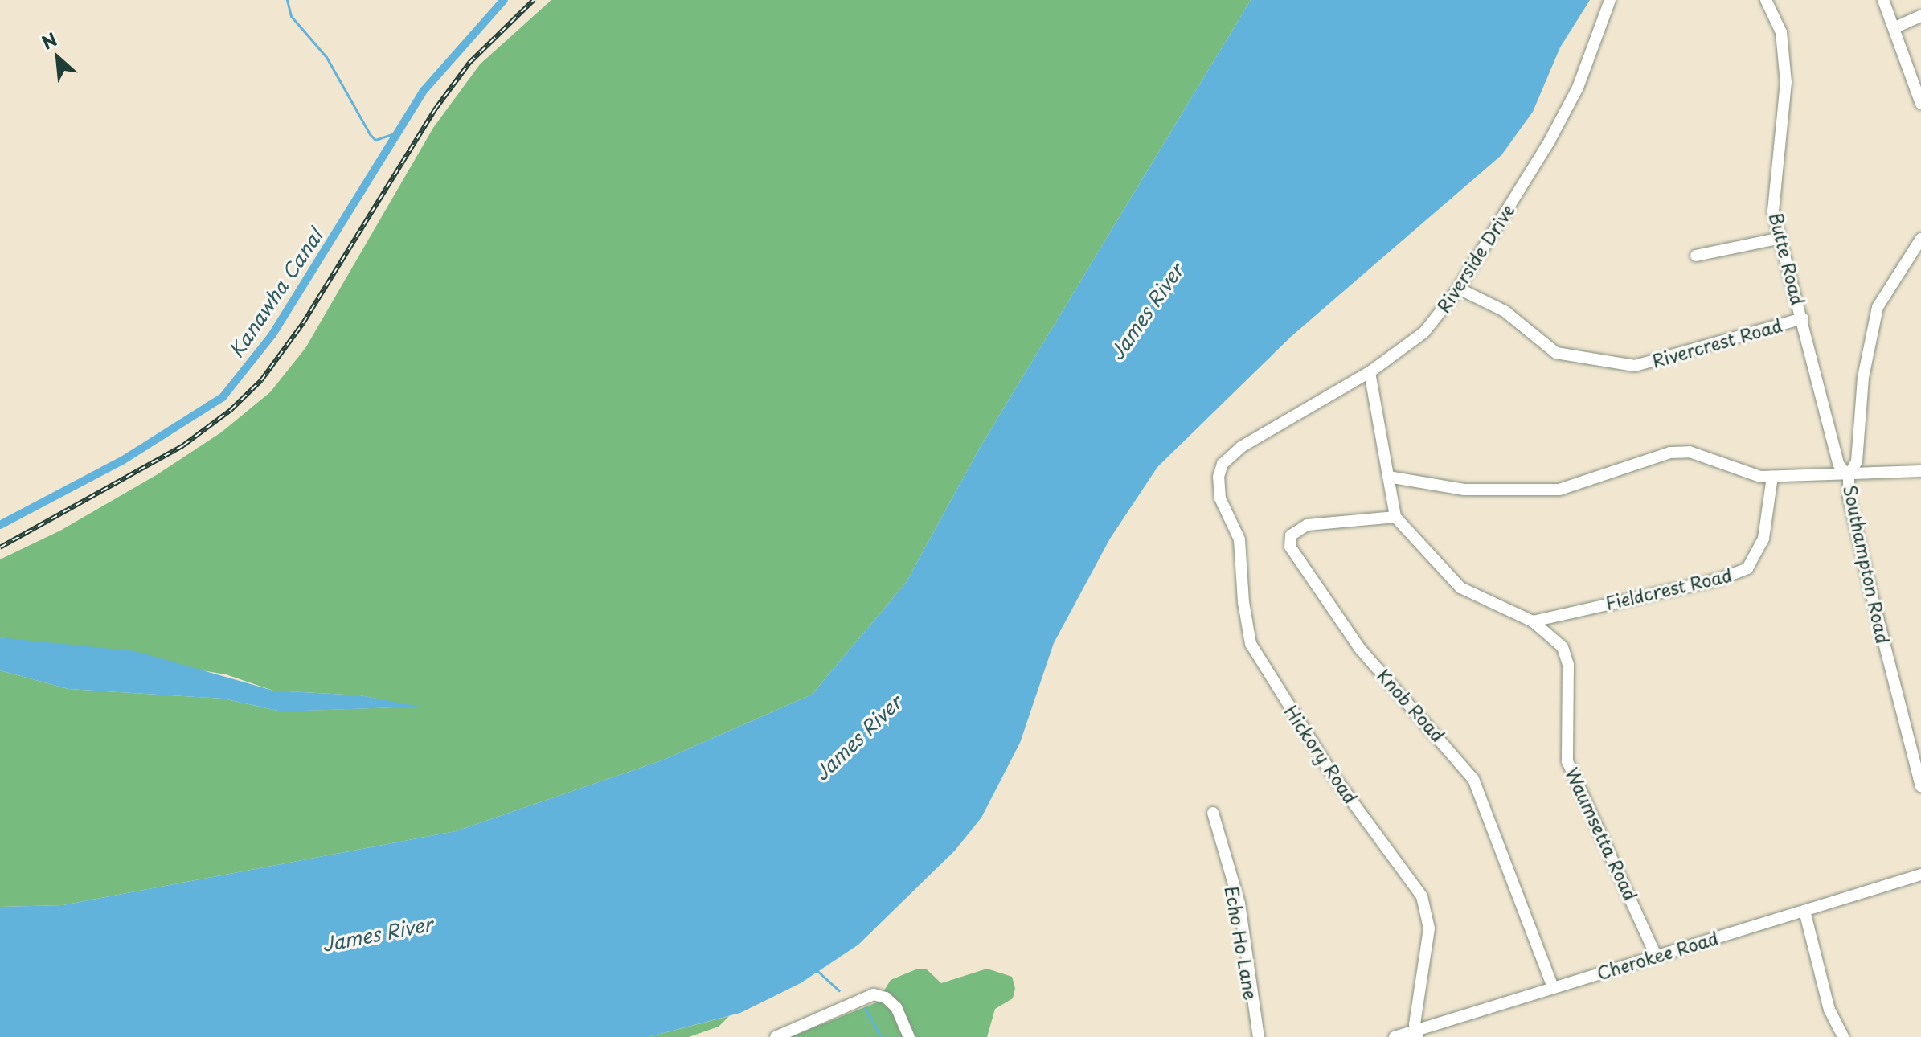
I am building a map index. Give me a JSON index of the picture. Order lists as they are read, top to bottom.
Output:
{
  "streets": {
    "street": [
      "Riverside Drive",
      "Butte Road",
      "Rivercrest Road",
      "Southampton Road",
      "Fieldcrest Road",
      "Knob Road",
      "Hickory Road",
      "Waumsetta Road",
      "Echo Ho Lane",
      "Cherokee Road"
    ]
  },
  "crossings": [
    ["Riverside Drive", "Rivercrest Road"],
    ["Riverside Drive", "Hickory Road"],
    ["Butte Road", "Rivercrest Road"],
    ["Butte Road", "Southampton Road"],
    ["Fieldcrest Road", "Waumsetta Road"],
    ["Knob Road", "Waumsetta Road"],
    ["Knob Road", "Cherokee Road"],
    ["Hickory Road", "Cherokee Road"],
    ["Waumsetta Road", "Cherokee Road"]
  ],
  "water": ["Kanawha Canal", "James River"],
  "north": "top left"
}
